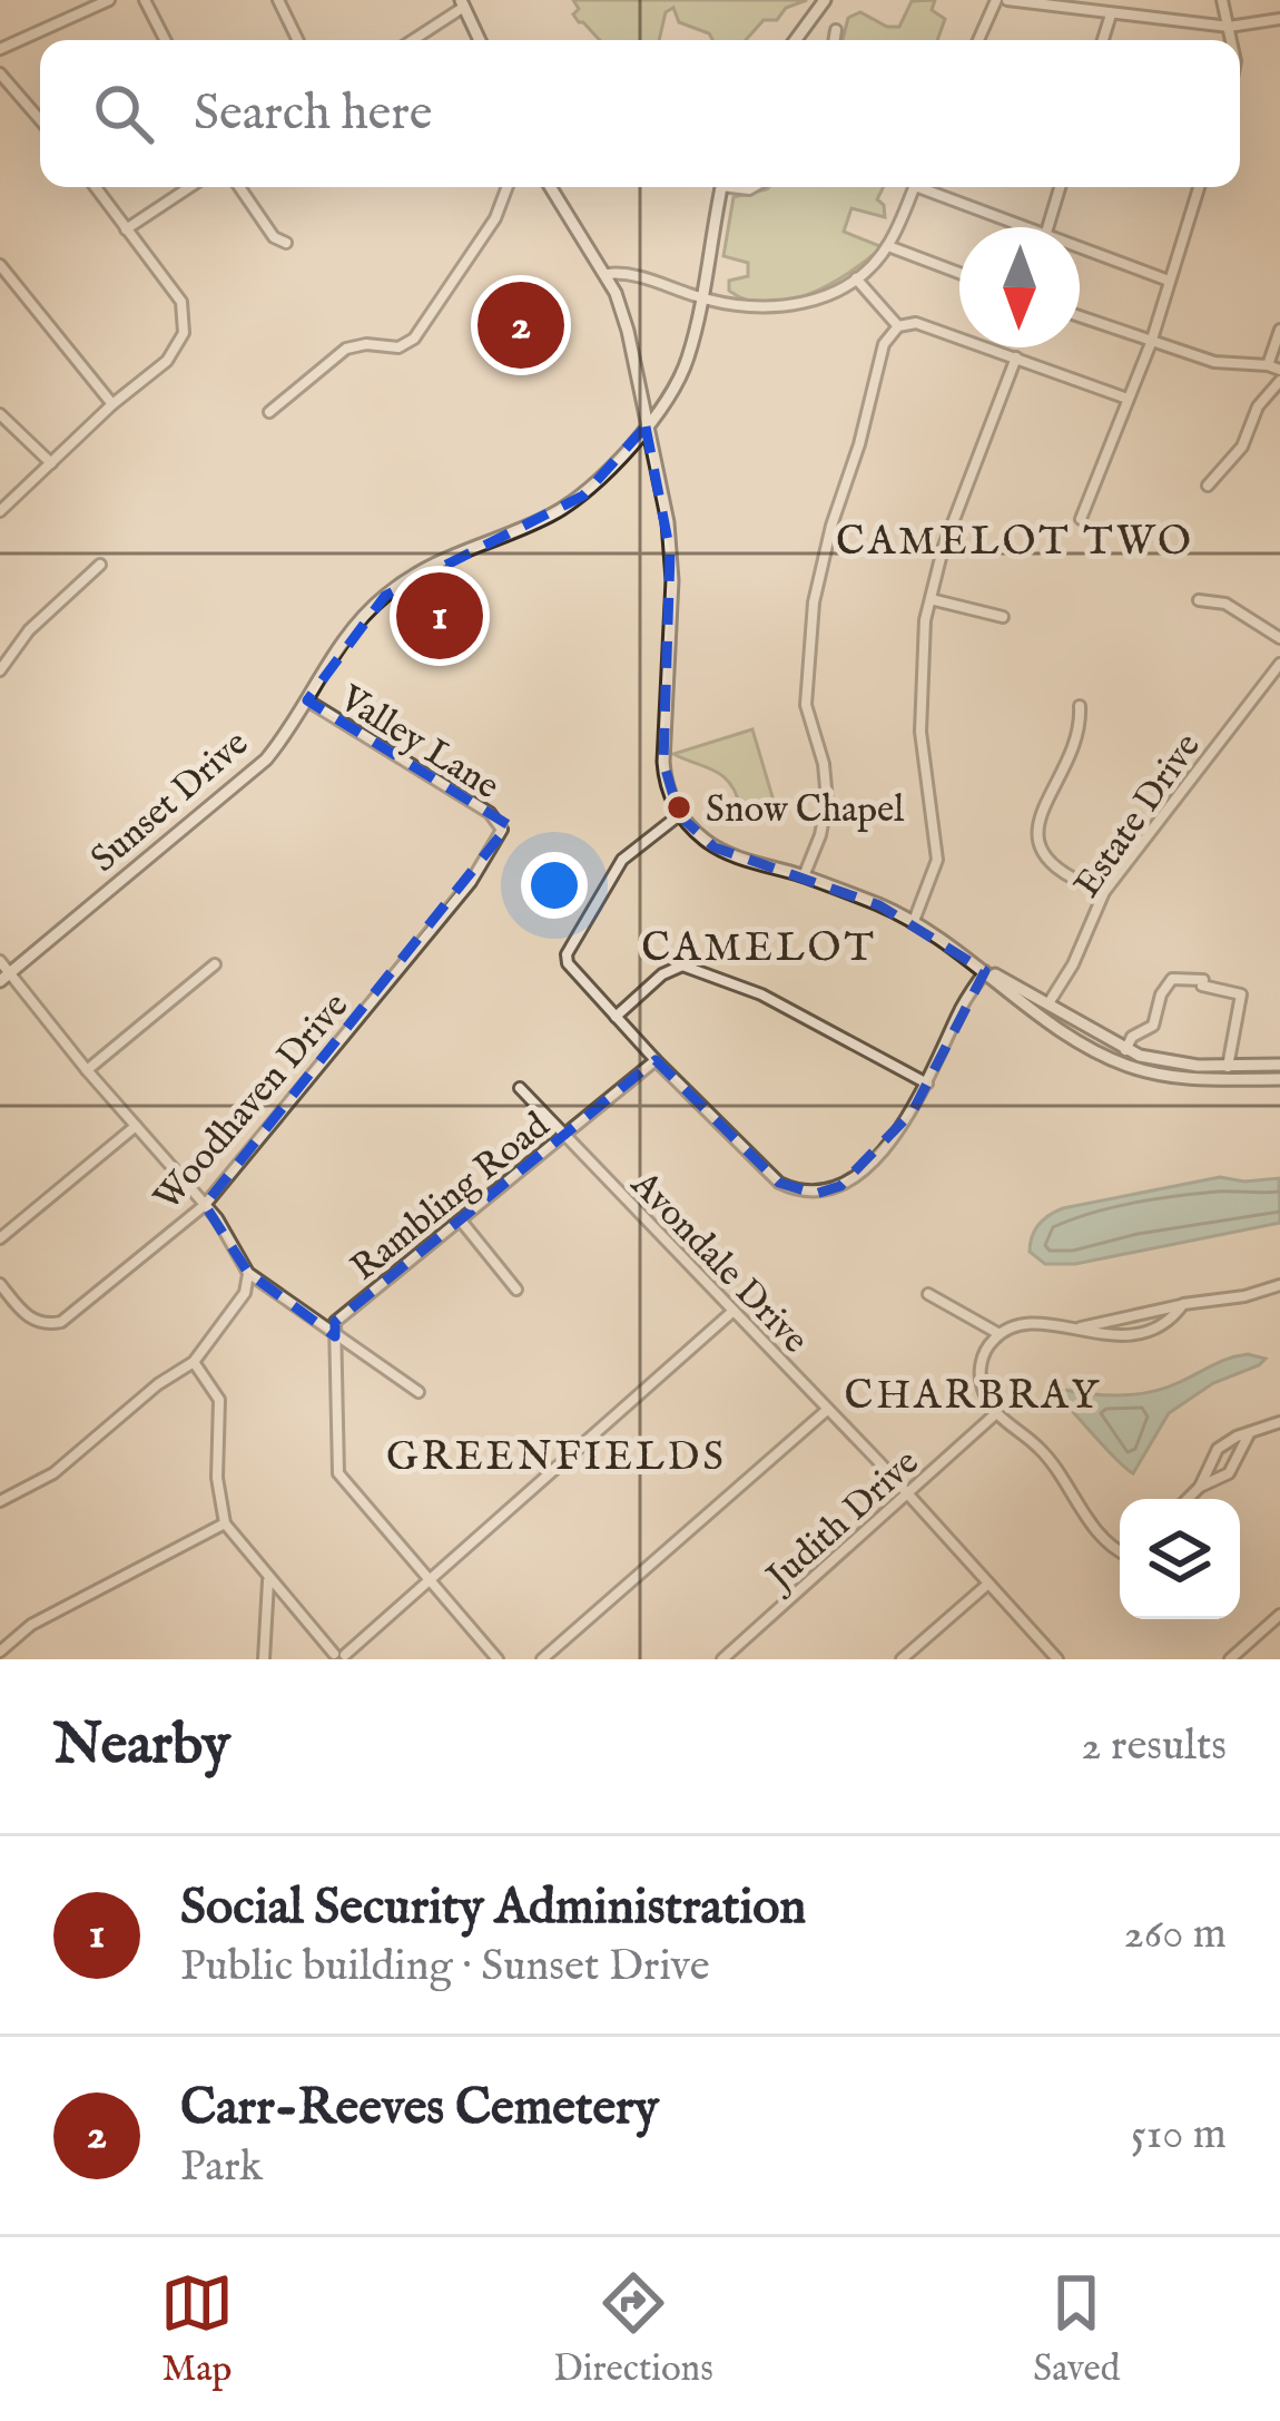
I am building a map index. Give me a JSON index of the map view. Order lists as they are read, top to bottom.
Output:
{
  "streets": {
    "main road": ["Sunset Drive"],
    "street": [
      "Valley Lane",
      "Estate Drive",
      "Woodhaven Drive",
      "Rambling Road",
      "Avondale Drive",
      "Judith Drive"
    ]
  },
  "crossings": [
    ["Valley Lane", "Sunset Drive"],
    ["Valley Lane", "Woodhaven Drive"],
    ["Rambling Road", "Avondale Drive"],
    ["Avondale Drive", "Judith Drive"]
  ],
  "districts": [
    "CAMELOT TWO",
    "CAMELOT",
    "CHARBRAY",
    "GREENFIELDS"
  ],
  "places": ["Snow Chapel"],
  "north": "bottom",
  "page": {
    "search": "Search here",
    "pins": ["2", "1"],
    "heading": ["Nearby", "2 results"],
    "list": [
      {
        "mark": "1",
        "name": "Social Security Administration",
        "note": "Public building · Sunset Drive",
        "value": "260 m"
      },
      {
        "mark": "2",
        "name": "Carr-Reeves Cemetery",
        "note": "Park",
        "value": "510 m"
      }
    ],
    "nav": ["Map", "Directions", "Saved"]
  }
}
